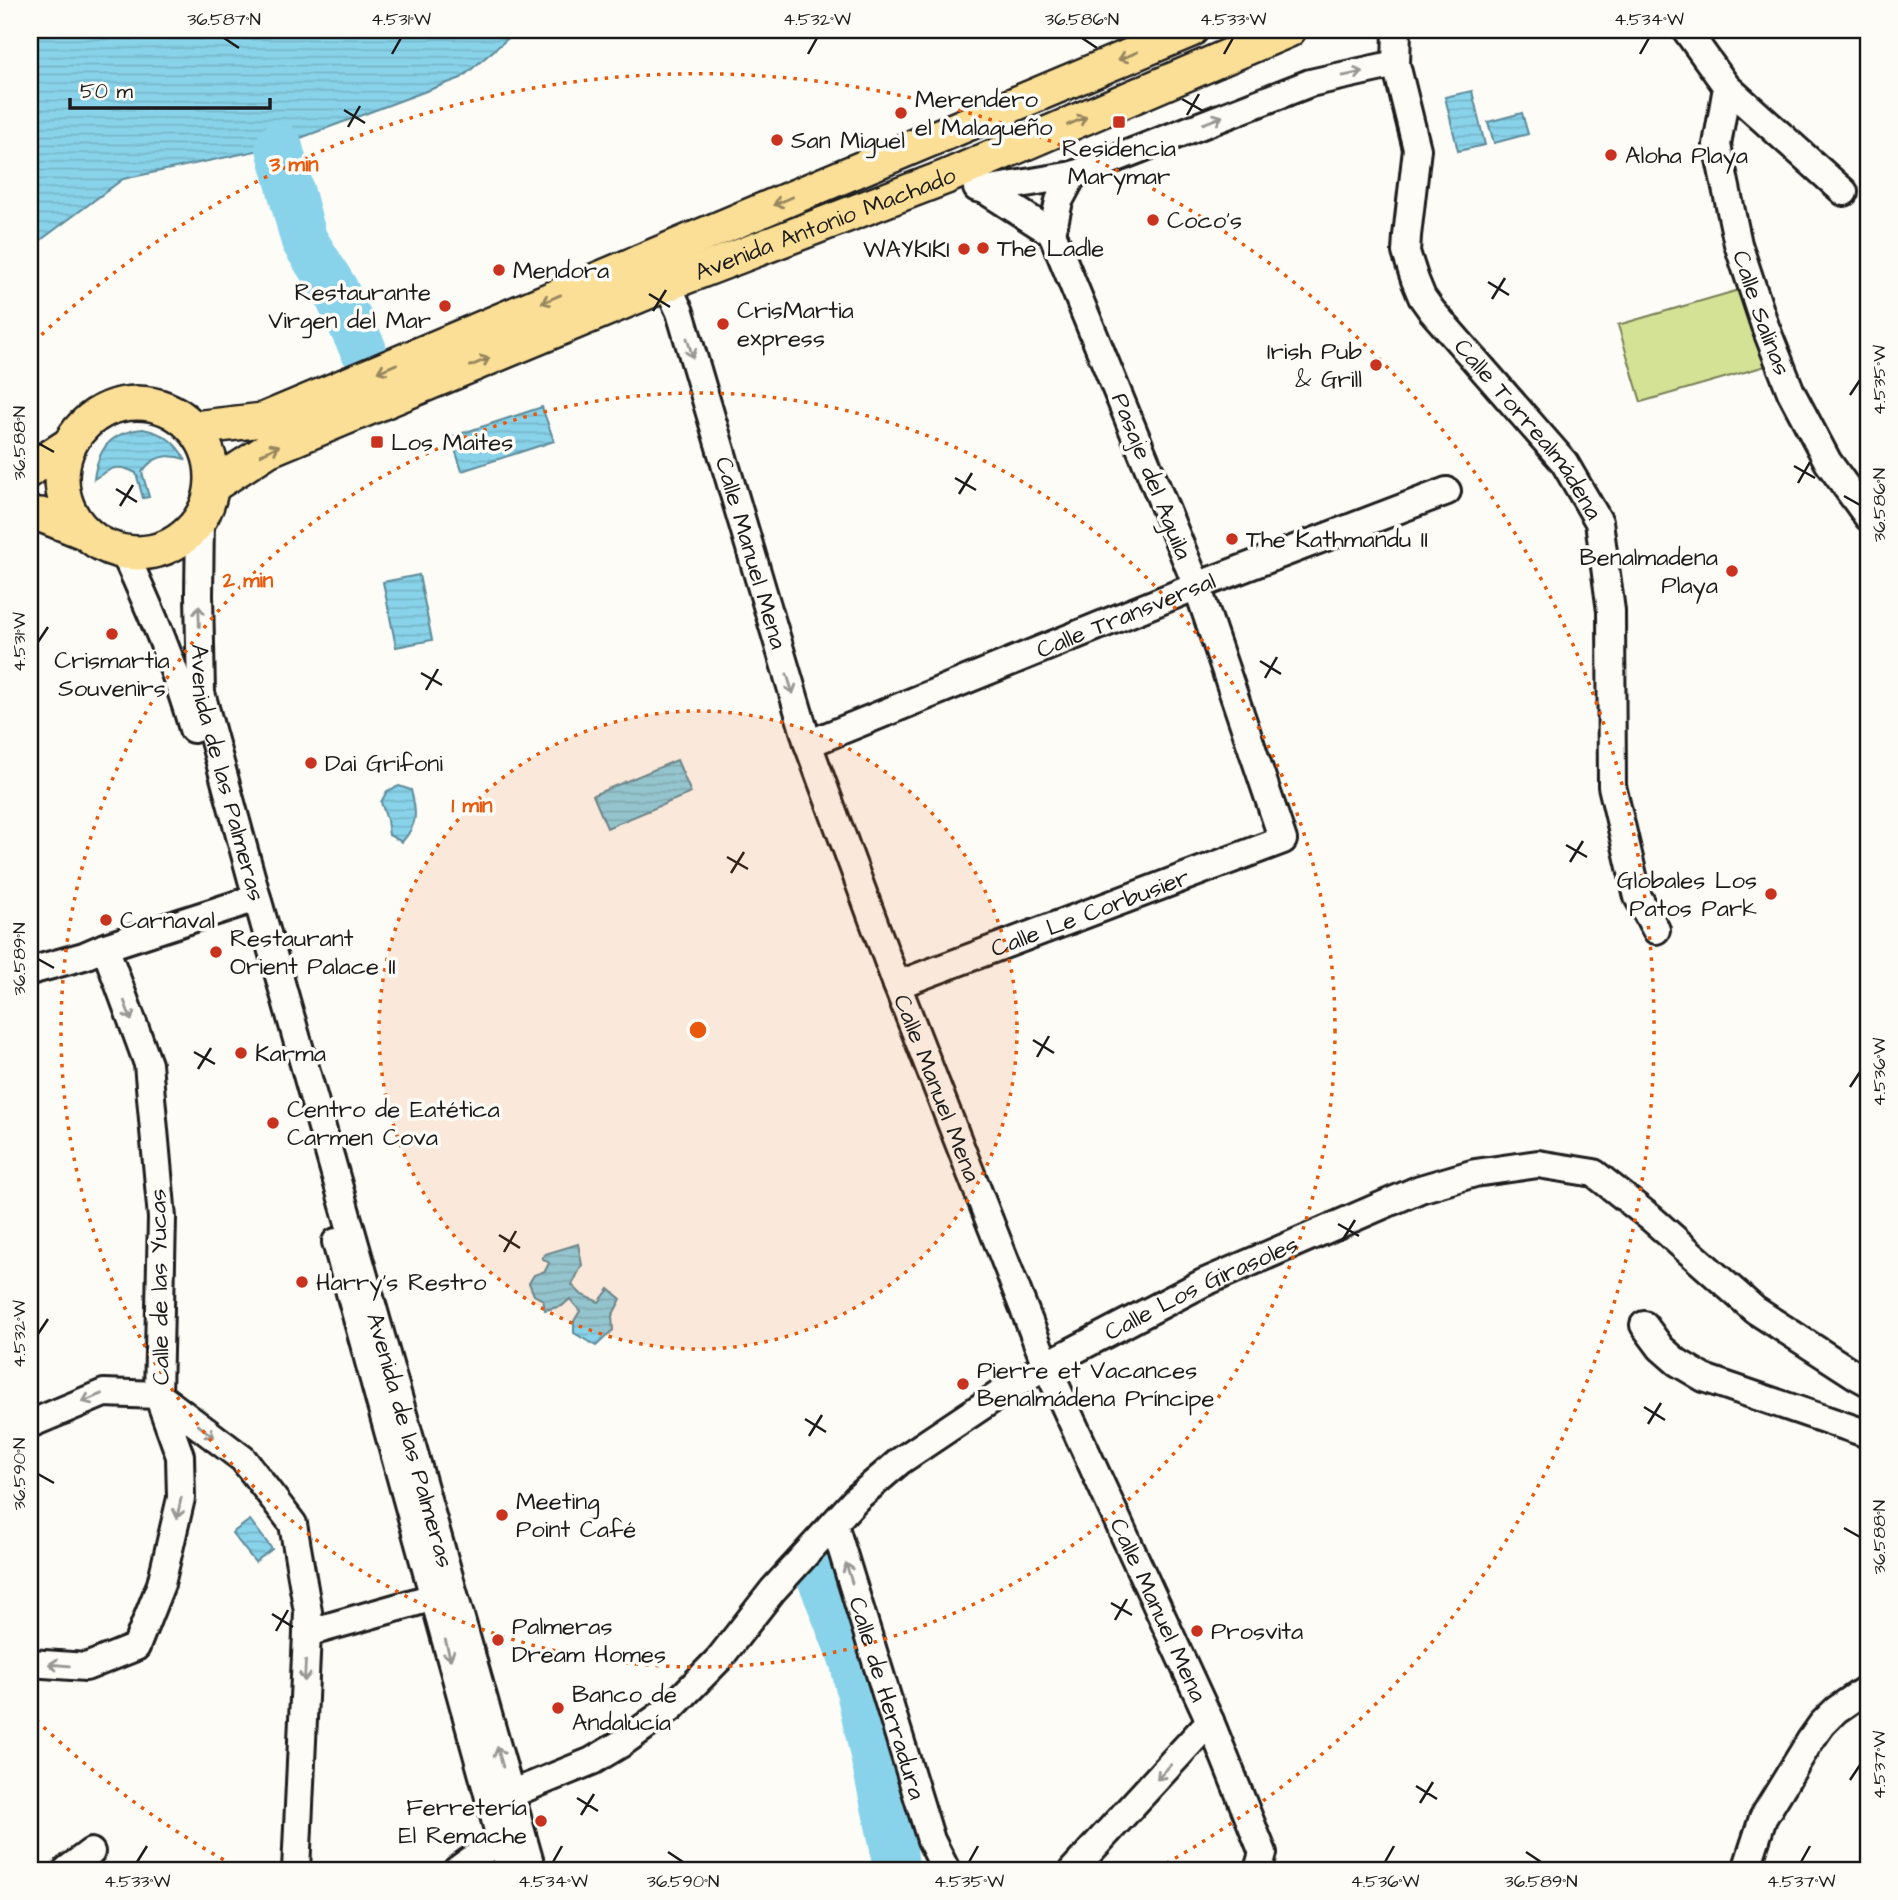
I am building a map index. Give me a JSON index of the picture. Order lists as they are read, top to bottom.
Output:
{
  "streets": {
    "main road": ["Avenida Antonio Machado"],
    "street": [
      "Calle Salinas",
      "Calle Torrealmádena",
      "Pasaje del Aguila",
      "Calle Manuel Mena",
      "Calle Transversal",
      "Avenida de las Palmeras",
      "Calle Le Corbusier",
      "Calle de las Yucas",
      "Calle Los Girasoles",
      "Calle de Herradura"
    ]
  },
  "crossings": [
    ["Avenida Antonio Machado", "Calle Manuel Mena"],
    ["Avenida Antonio Machado", "Avenida de las Palmeras"],
    ["Pasaje del Aguila", "Calle Transversal"],
    ["Pasaje del Aguila", "Calle Le Corbusier"],
    ["Calle Manuel Mena", "Calle Transversal"],
    ["Calle Manuel Mena", "Calle Le Corbusier"],
    ["Calle Manuel Mena", "Calle Los Girasoles"],
    ["Avenida de las Palmeras", "Calle Los Girasoles"],
    ["Calle Los Girasoles", "Calle de Herradura"]
  ],
  "one_way": ["Calle de las Yucas", "Calle de Herradura"],
  "places": {
    "other": [
      "Merendero el Malagueño",
      "San Miguel",
      "Aloha Playa",
      "Coco's",
      "The Ladle",
      "WAYKIKI",
      "Mendora",
      "Restaurante Virgen del Mar",
      "CrisMartia express",
      "Irish Pub & Grill",
      "The Kathmandu II",
      "Benalmadena Playa",
      "Crismartia Souvenirs",
      "Dai Grifoni",
      "Globales Los Patos Park",
      "Carnaval",
      "Restaurant Orient Palace II",
      "Karma",
      "Centro de Eatética Carmen Cova",
      "Harry's Restro",
      "Pierre et Vacances Benalmádena Príncipe",
      "Meeting Point Café",
      "Prosvita",
      "Palmeras Dream Homes",
      "Banco de Andalucía",
      "Ferretería El Remache"
    ],
    "transit": ["Residencia Marymar", "Los Maites"]
  },
  "scale_bar": "50 m",
  "coordinates": [
    "36.587°N",
    "4.531°W",
    "4.532°W",
    "36.586°N",
    "4.533°W",
    "4.534°W",
    "4.535°W",
    "36.588°N",
    "36.589°N",
    "4.536°W",
    "36.590°N",
    "4.537°W"
  ],
  "rings": ["3 min", "2 min", "1 min"]
}
